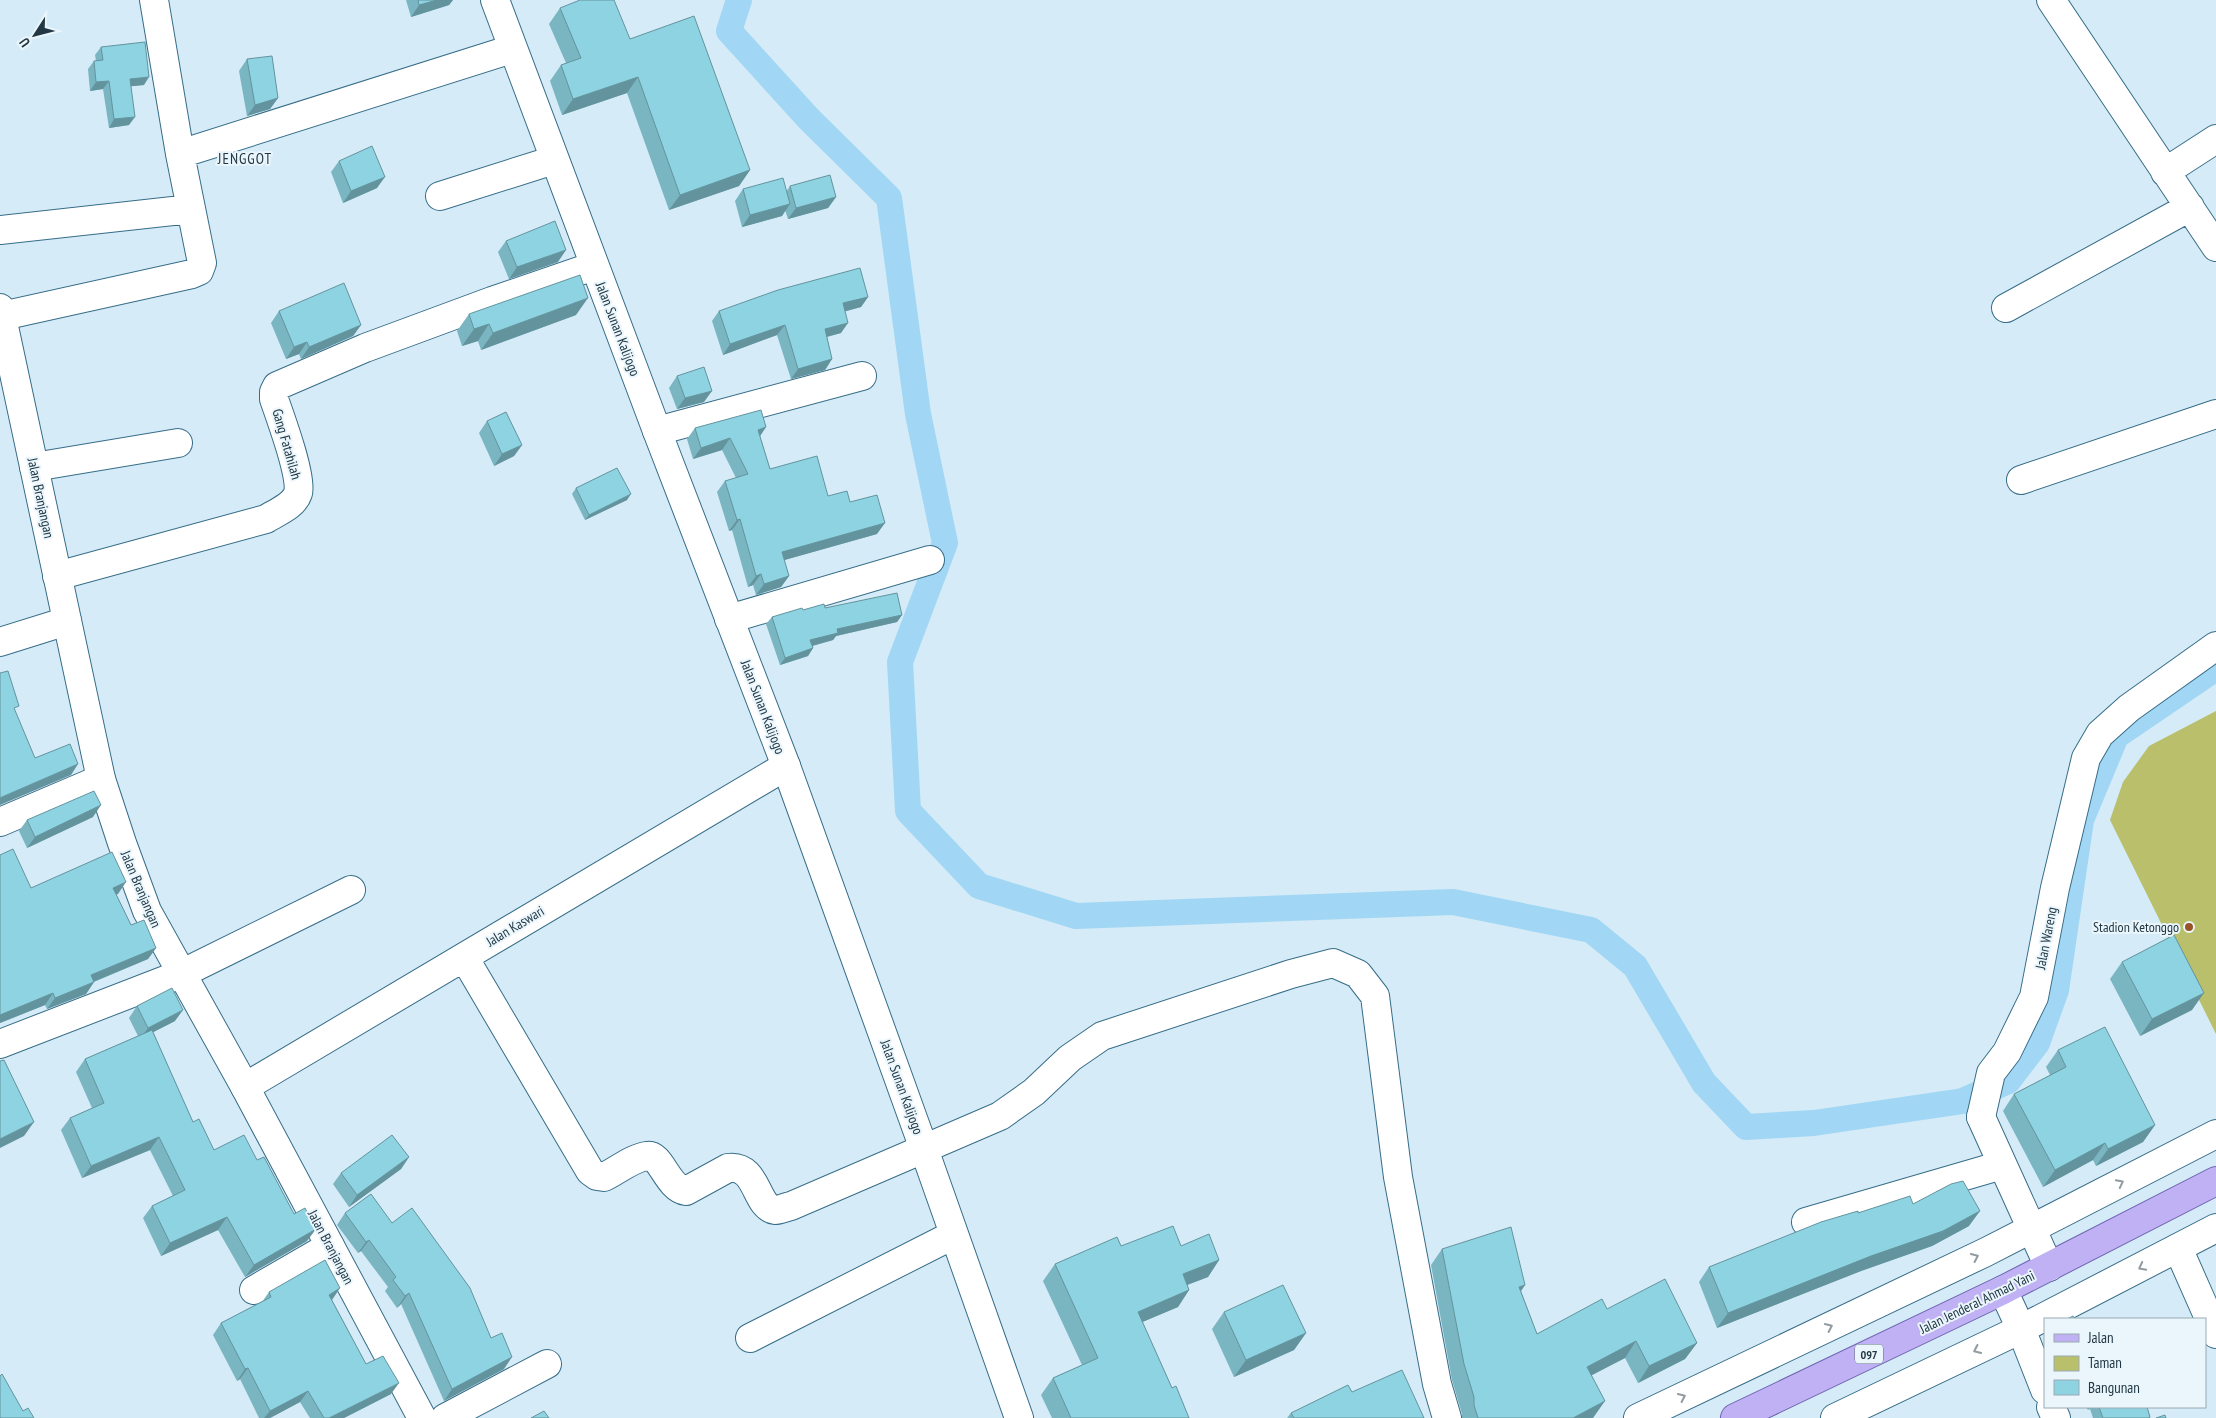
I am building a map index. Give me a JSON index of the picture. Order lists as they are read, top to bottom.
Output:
{
  "streets": {
    "main road": ["Jalan Jenderal Ahmad Yani", "097"],
    "street": [
      "Jalan Sunan Kalijogo",
      "Gang Fatahilah",
      "Jalan Branjangan",
      "Jalan Kaswari",
      "Jalan Wareng"
    ]
  },
  "crossings": [
    ["Jalan Sunan Kalijogo", "Gang Fatahilah"],
    ["Jalan Sunan Kalijogo", "Jalan Kaswari"],
    ["Gang Fatahilah", "Jalan Branjangan"],
    ["Jalan Branjangan", "Jalan Kaswari"],
    ["Jalan Wareng", "Jalan Jenderal Ahmad Yani"]
  ],
  "districts": ["JENGGOT"],
  "places": ["Stadion Ketonggo"],
  "legend": ["Jalan", "Taman", "Bangunan"],
  "north": "bottom left"
}
